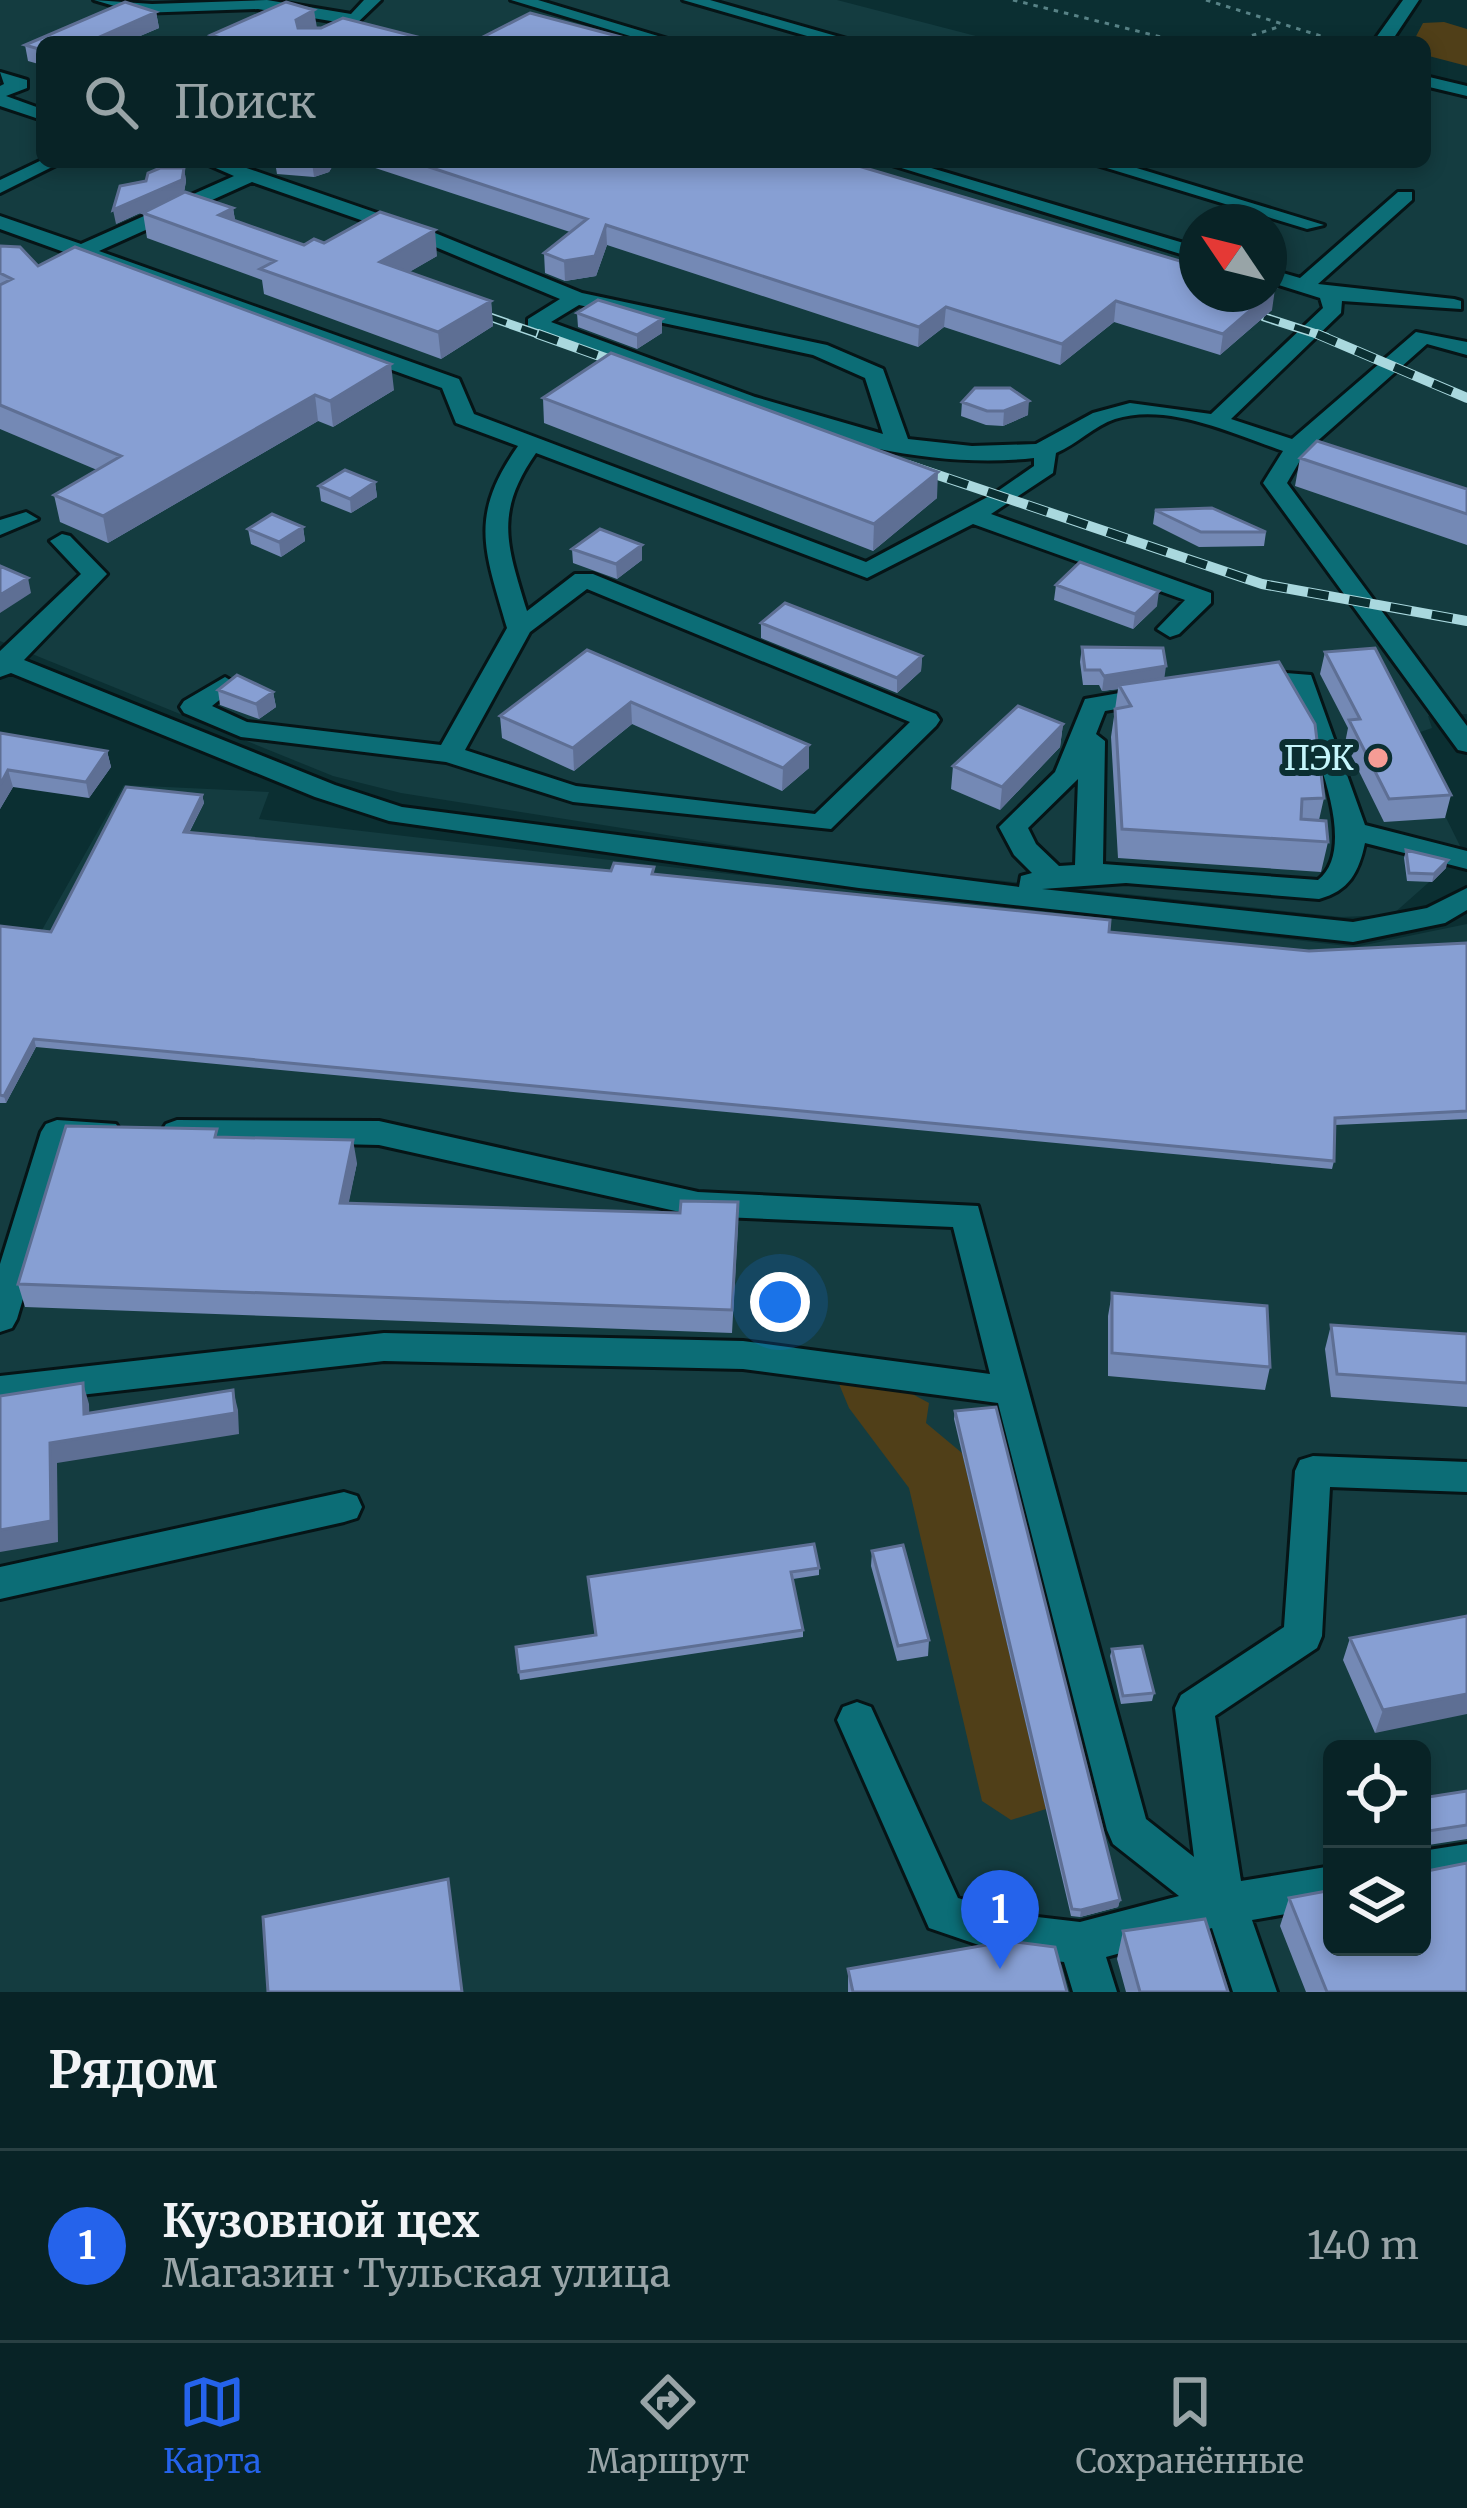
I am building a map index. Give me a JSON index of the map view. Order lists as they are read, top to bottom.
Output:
{
  "places": ["ПЭК"],
  "north": "top left",
  "page": {
    "search": "Поиск",
    "pins": "1",
    "heading": "Рядом",
    "list": [
      {
        "mark": "1",
        "name": "Кузовной цех",
        "note": "Магазин · Тульская улица",
        "value": "140 m"
      }
    ],
    "nav": ["Карта", "Маршрут", "Сохранённые"]
  }
}
